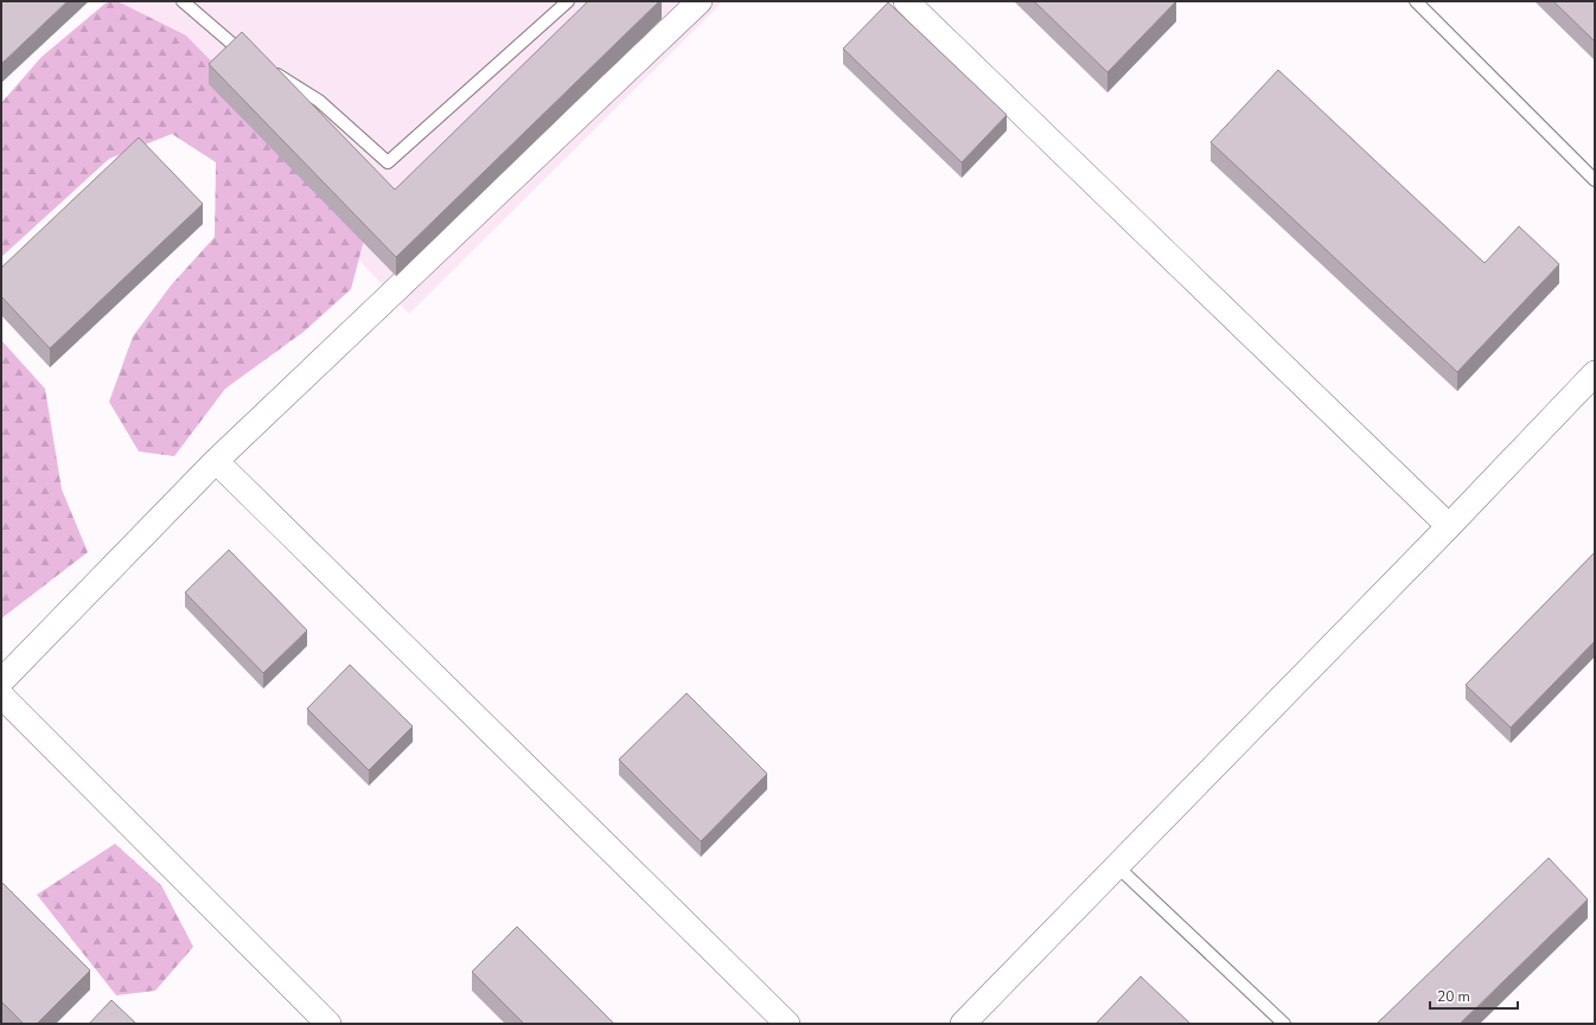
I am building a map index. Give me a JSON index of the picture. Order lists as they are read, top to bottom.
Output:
{
  "scale_bar": "20 m"
}
